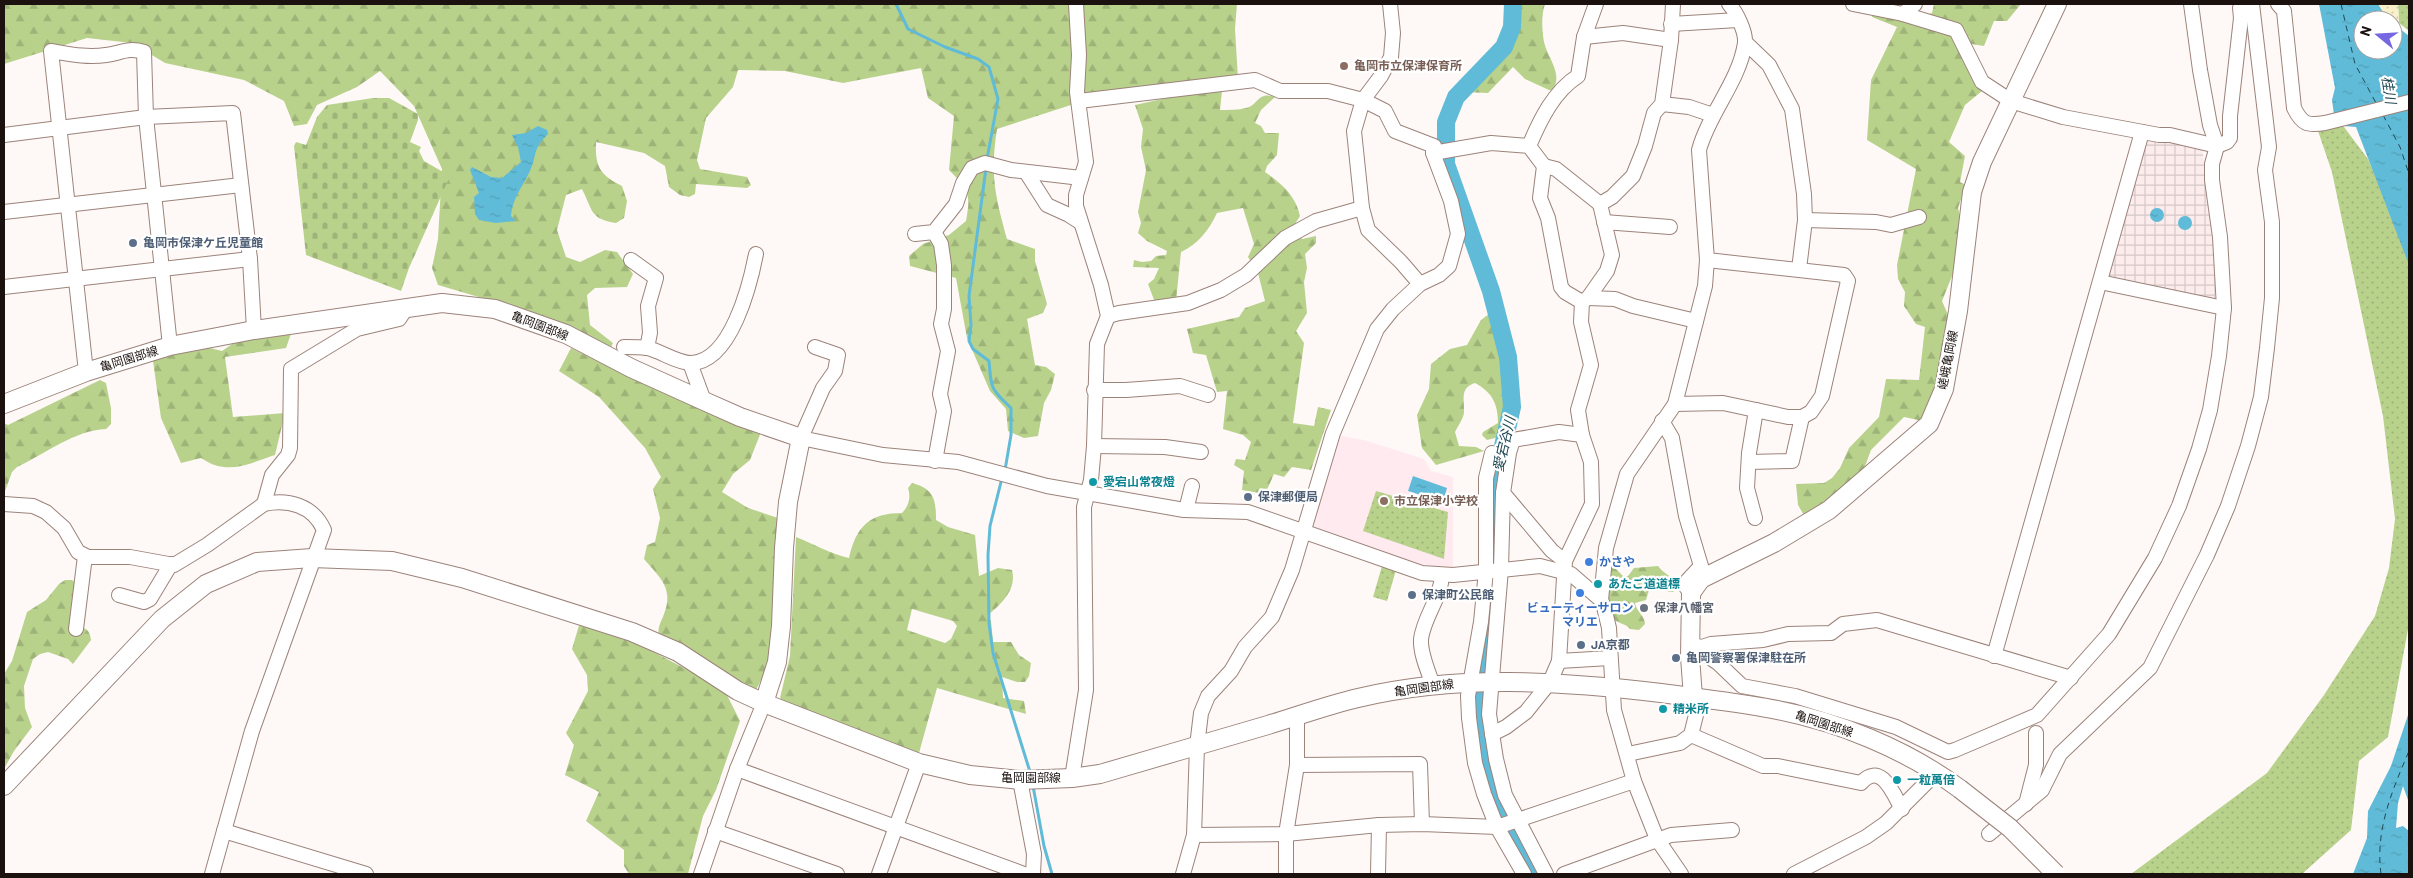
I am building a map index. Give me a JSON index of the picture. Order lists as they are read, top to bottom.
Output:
{
  "streets": {
    "main road": ["亀岡園部線", "嵯峨亀岡線"]
  },
  "water": ["桂川", "愛宕谷川"],
  "places": [
    "亀岡市立保津保育所",
    "亀岡市保津ケ丘児童館",
    "愛宕山常夜燈",
    "保津郵便局",
    "市立保津小学校",
    "かさや",
    "あたご道道標",
    "ビューティーサロン マリエ",
    "保津町公民館",
    "保津八幡宮",
    "JA京都",
    "亀岡警察署保津駐在所",
    "精米所",
    "一粒萬倍"
  ],
  "north": "left"
}
